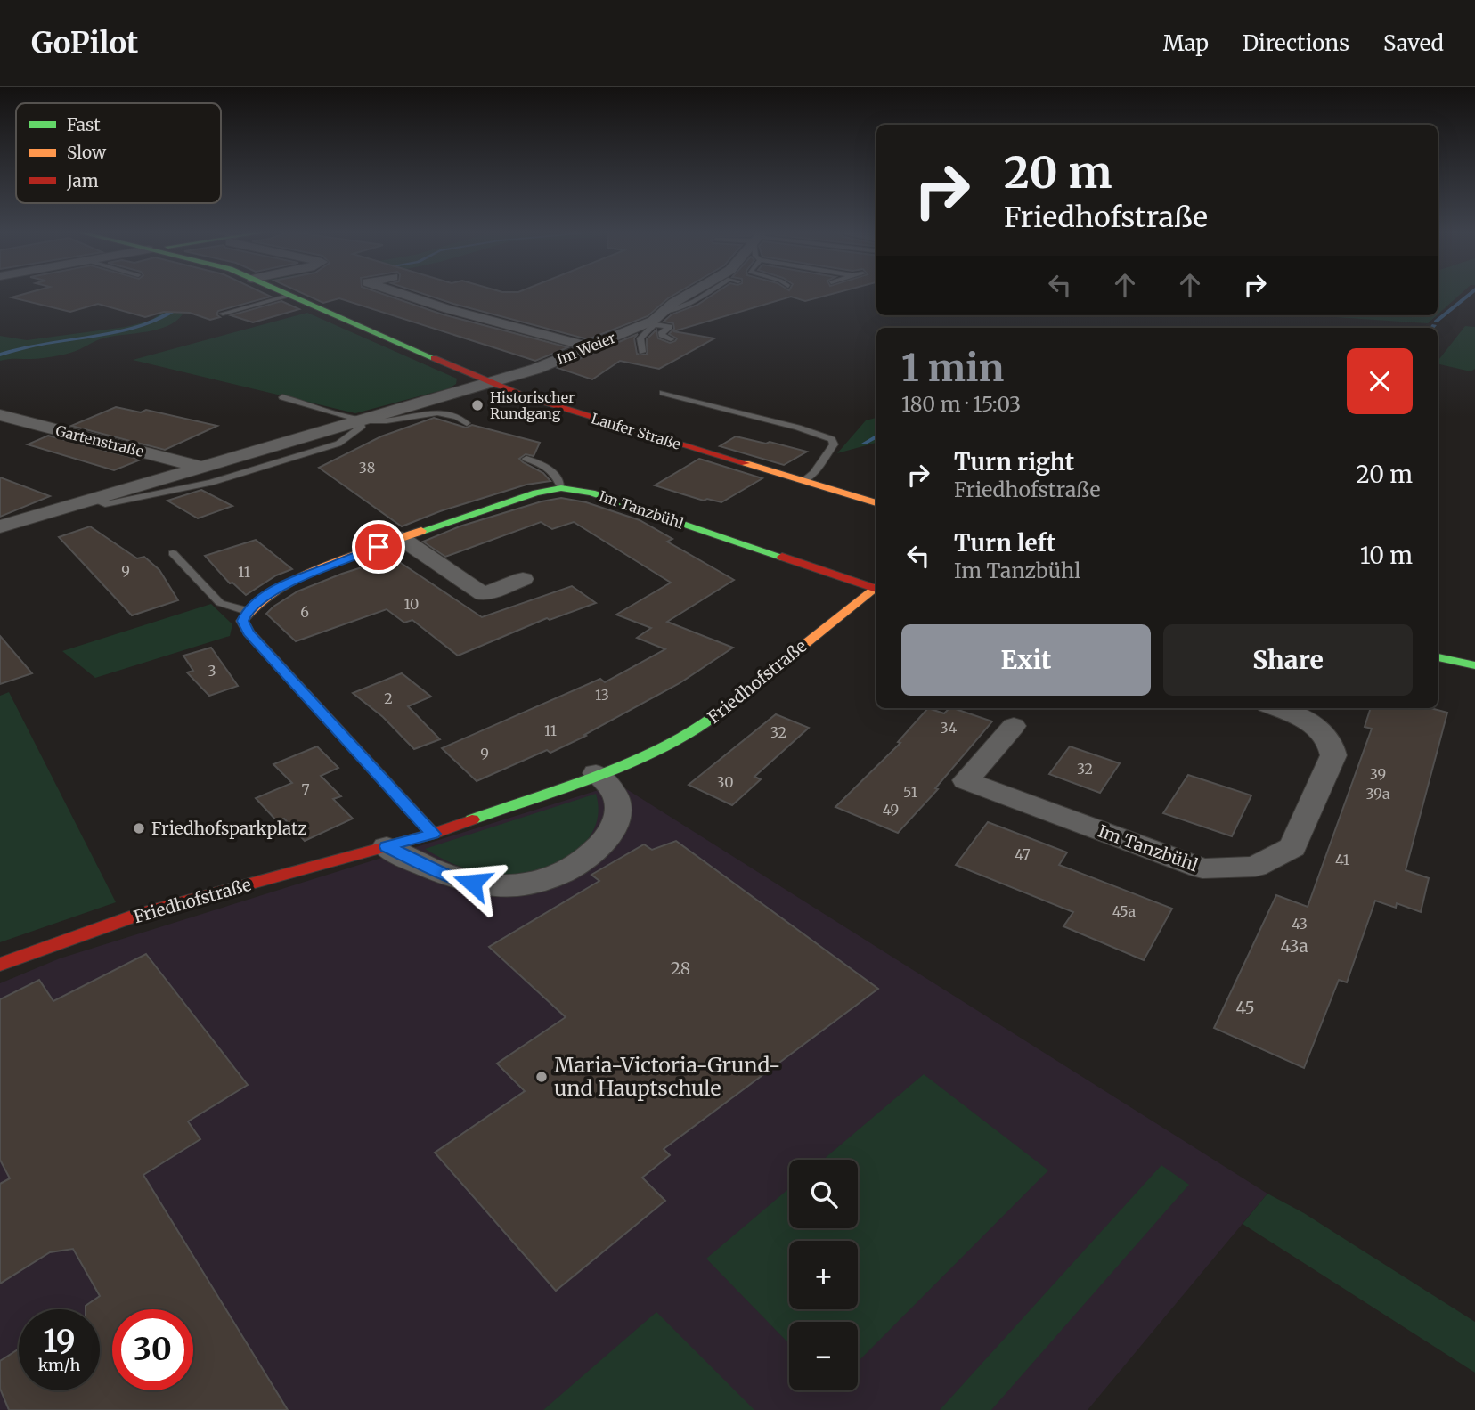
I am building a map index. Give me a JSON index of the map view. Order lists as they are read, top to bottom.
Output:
{
  "streets": {
    "main road": ["Laufer Straße", "Im Tanzbühl", "Friedhofstraße"],
    "street": ["Im Weier", "Gartenstraße"]
  },
  "crossings": [
    ["Im Weier", "Laufer Straße"]
  ],
  "places": ["Historischer Rundgang", "Friedhofsparkplatz", "Maria-Victoria-Grund- und Hauptschule"],
  "house_numbers": [
    "38",
    "9",
    "11",
    "10",
    "6",
    "3",
    "13",
    "2",
    "34",
    "11",
    "32",
    "9",
    "32",
    "39",
    "30",
    "7",
    "51",
    "39a",
    "49",
    "47",
    "41",
    "45a",
    "43",
    "43a",
    "28",
    "45"
  ],
  "legend": ["Fast", "Slow", "Jam"],
  "page": {
    "header": "GoPilot",
    "nav": ["Map", "Directions", "Saved"],
    "turn": ["20 m", "Friedhofstraße"],
    "heading": ["1 min", "180 m · 15:03"],
    "list": [
      {
        "name": "Turn right",
        "note": "Friedhofstraße",
        "value": "20 m"
      },
      {
        "name": "Turn left",
        "note": "Im Tanzbühl",
        "value": "10 m"
      }
    ],
    "buttons": ["Exit", "Share"],
    "map_buttons": ["+", "−"],
    "speed": "19 km/h",
    "limit": "30"
  }
}
